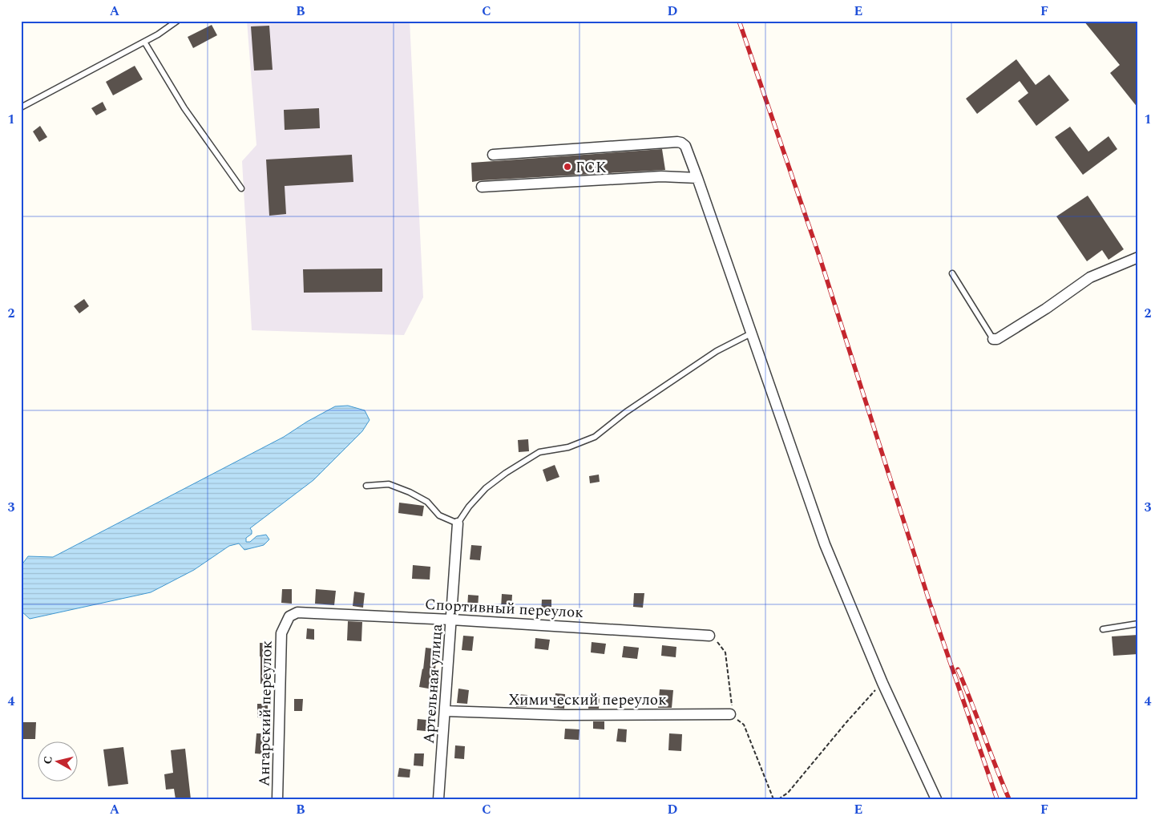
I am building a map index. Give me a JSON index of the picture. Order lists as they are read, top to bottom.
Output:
{
  "streets": {
    "street": [
      "Спортивный переулок",
      "Артельная улица",
      "Химический переулок",
      "Ангарский переулок"
    ]
  },
  "crossings": [
    ["Спортивный переулок", "Артельная улица"],
    ["Спортивный переулок", "Ангарский переулок"],
    ["Артельная улица", "Химический переулок"]
  ],
  "places": ["ГСК"],
  "north": "left",
  "grid": {
    "columns": [
      "A",
      "B",
      "C",
      "D",
      "E",
      "F"
    ],
    "rows": [
      "1",
      "2",
      "3",
      "4"
    ]
  }
}
